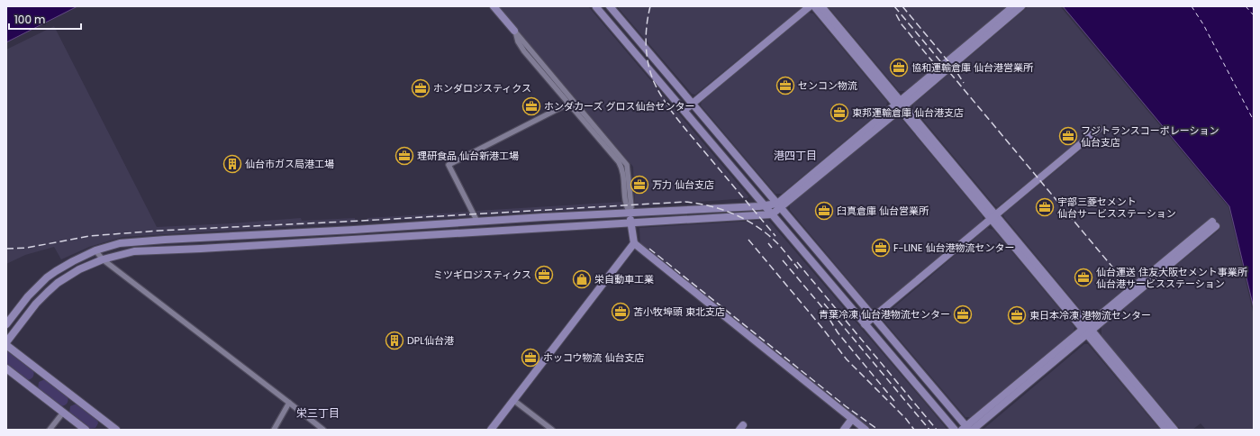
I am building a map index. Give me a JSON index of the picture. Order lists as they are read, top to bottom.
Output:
{
  "districts": ["港四丁目", "栄三丁目"],
  "places": {
    "office": [
      "協和運輸倉庫 仙台港営業所",
      "センコン物流",
      "ホンダロジスティクス",
      "ホンダカーズ グロス仙台センター",
      "東邦運輸倉庫 仙台港支店",
      "フジトランスコーポレーション 仙台支店",
      "理研食品 仙台新港工場",
      "万力 仙台支店",
      "宇部三菱セメント 仙台サービスステーション",
      "臼真倉庫 仙台営業所",
      "F-LINE 仙台港物流センター",
      "ミツギロジスティクス",
      "仙台運送 住友大阪セメント事業所 仙台港サービスステーション",
      "苫小牧埠頭 東北支店",
      "青葉冷凍 仙台港物流センター",
      "東日本冷凍 港物流センター",
      "ホッコウ物流 仙台支店"
    ],
    "building": ["仙台市ガス局港工場", "DPL仙台港"],
    "shop": ["栄自動車工業"]
  },
  "scale_bar": "100 m"
}
